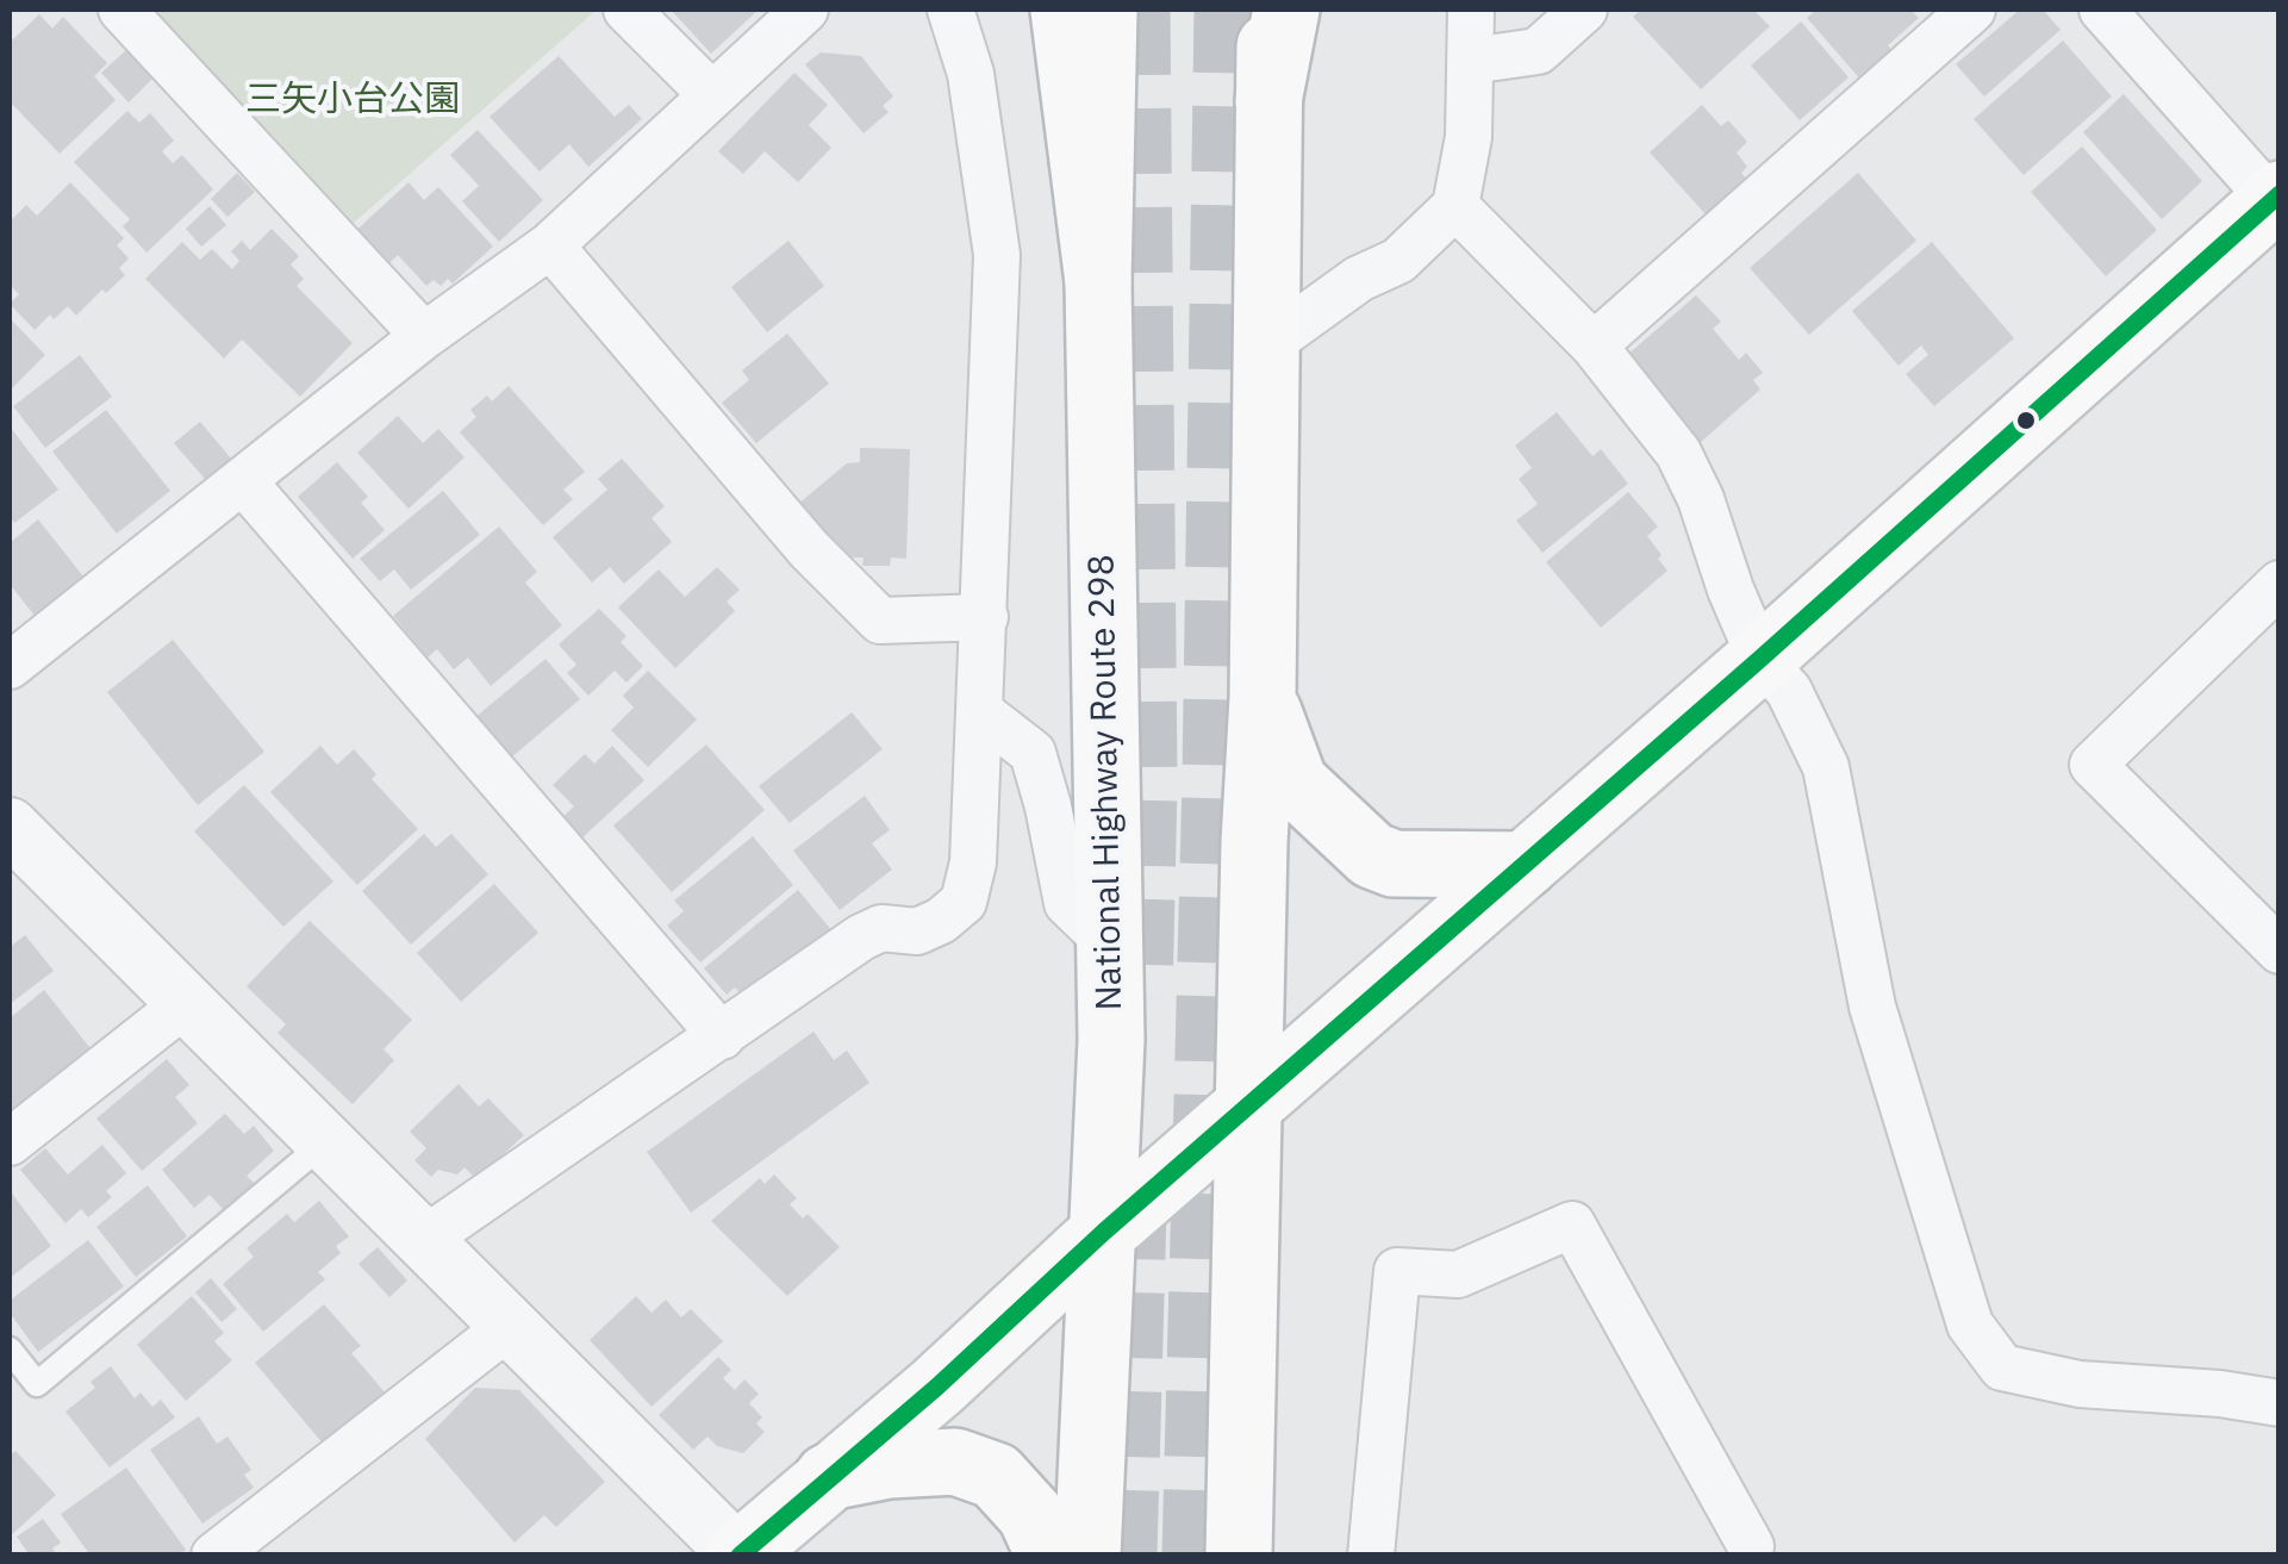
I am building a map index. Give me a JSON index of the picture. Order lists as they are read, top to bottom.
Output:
{
  "streets": {
    "main road": ["National Highway Route 298"]
  },
  "parks": ["三矢小台公園"]
}
